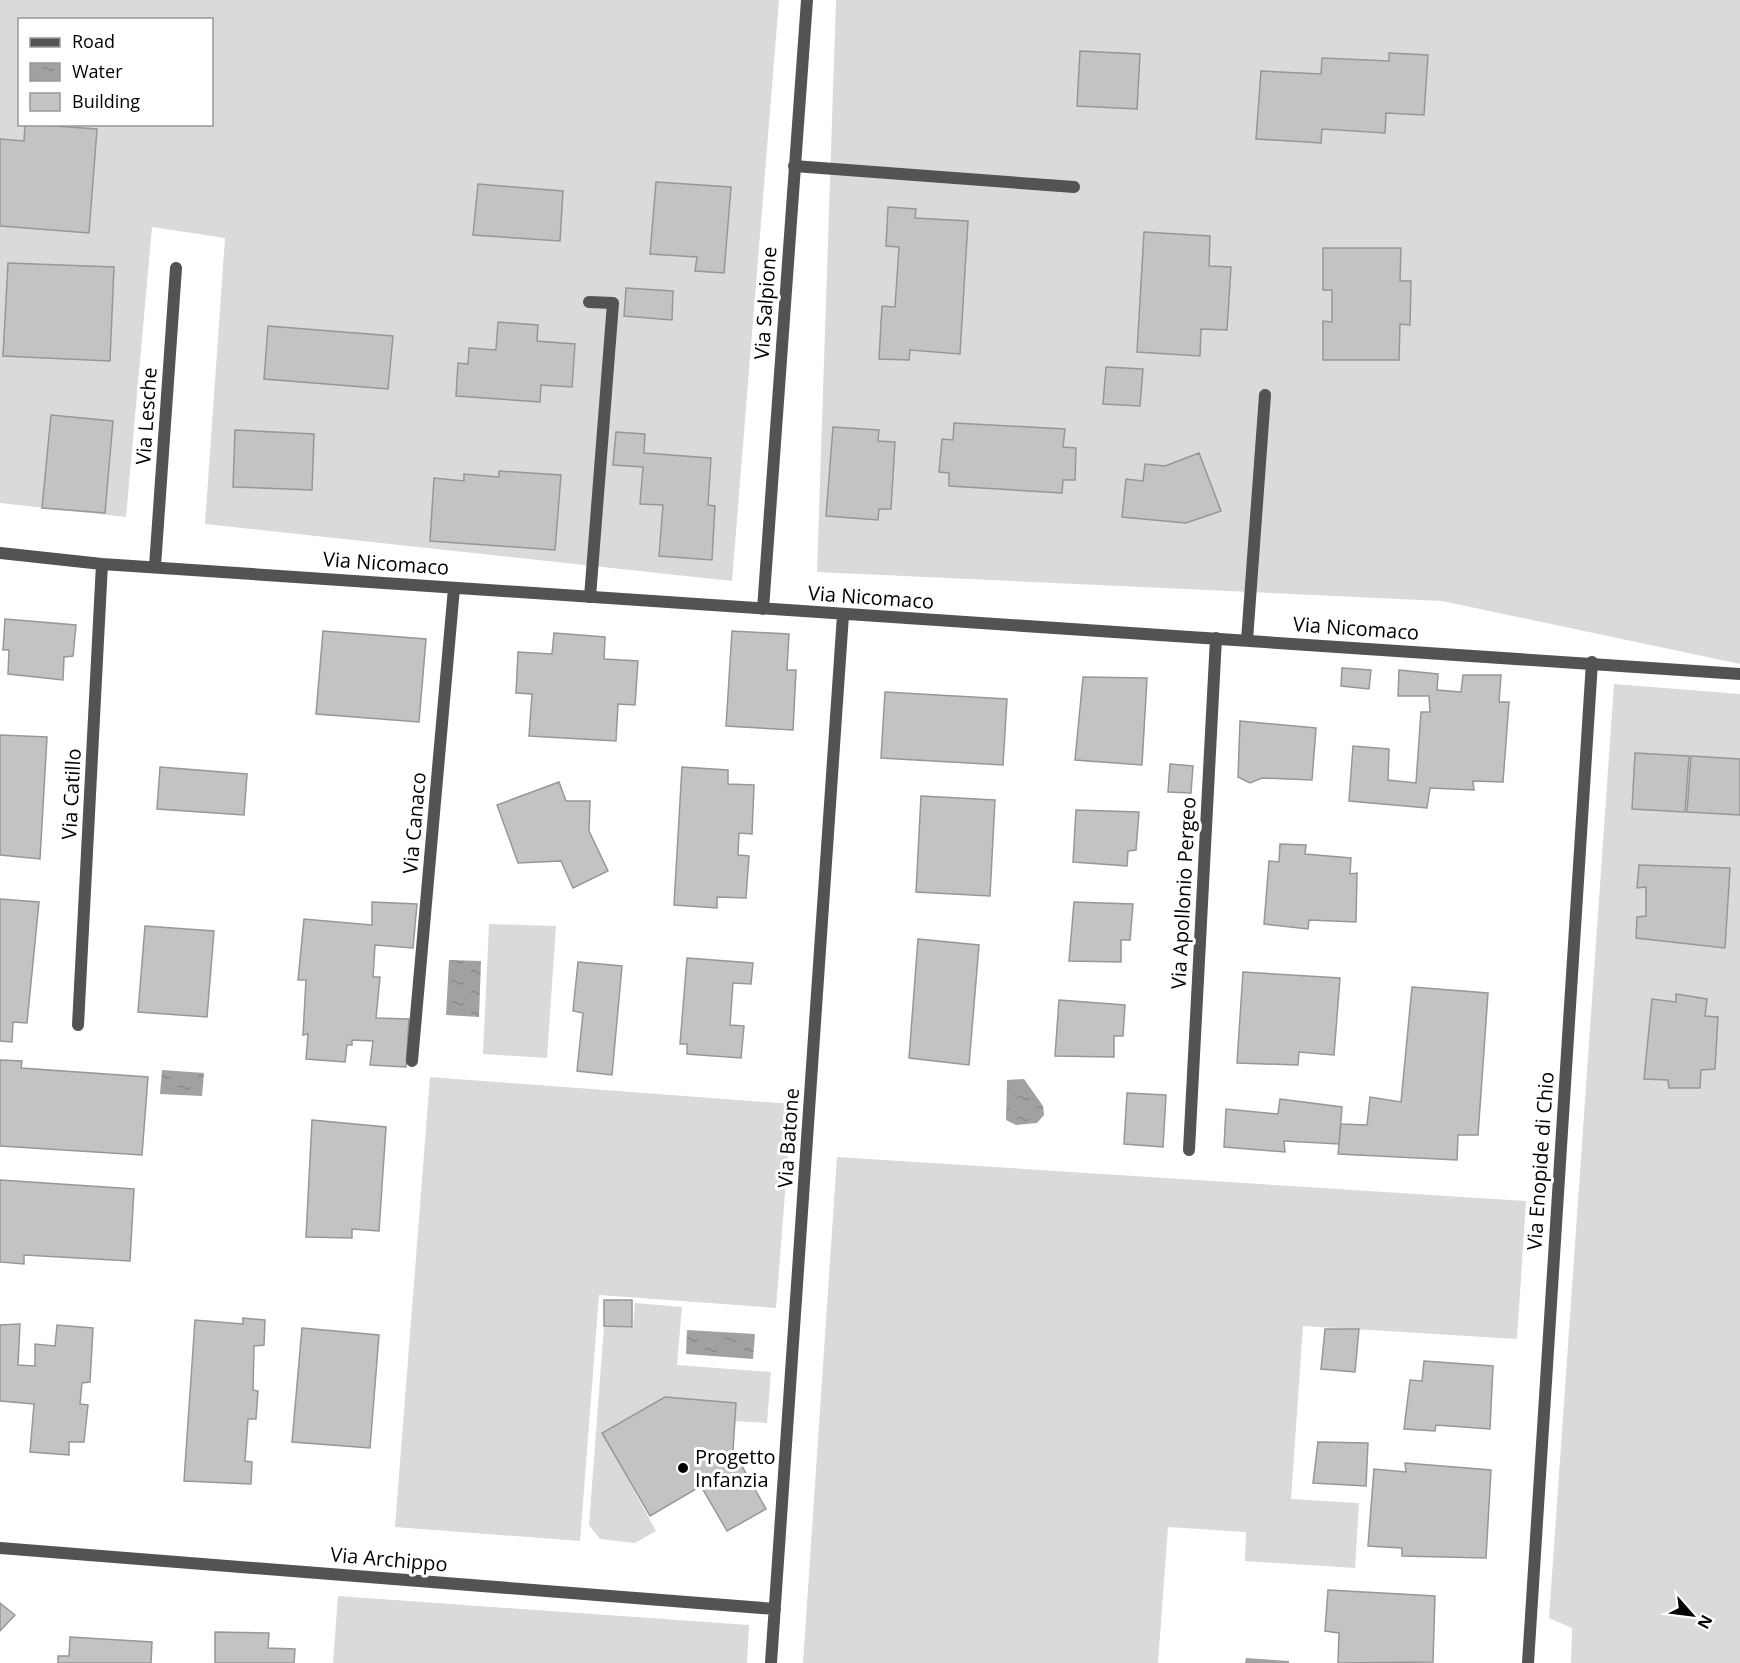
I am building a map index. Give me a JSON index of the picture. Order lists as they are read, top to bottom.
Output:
{
  "streets": {
    "street": [
      "Via Salpione",
      "Via Lesche",
      "Via Nicomaco",
      "Via Catillo",
      "Via Canaco",
      "Via Apollonio Pergeo",
      "Via Batone",
      "Via Enopide di Chio",
      "Via Archippo"
    ]
  },
  "crossings": [
    ["Via Salpione", "Via Nicomaco"],
    ["Via Lesche", "Via Nicomaco"],
    ["Via Nicomaco", "Via Catillo"],
    ["Via Nicomaco", "Via Canaco"],
    ["Via Nicomaco", "Via Apollonio Pergeo"],
    ["Via Nicomaco", "Via Batone"],
    ["Via Nicomaco", "Via Enopide di Chio"],
    ["Via Batone", "Via Archippo"]
  ],
  "places": ["Progetto Infanzia"],
  "legend": ["Road", "Water", "Building"],
  "north": "bottom right"
}
